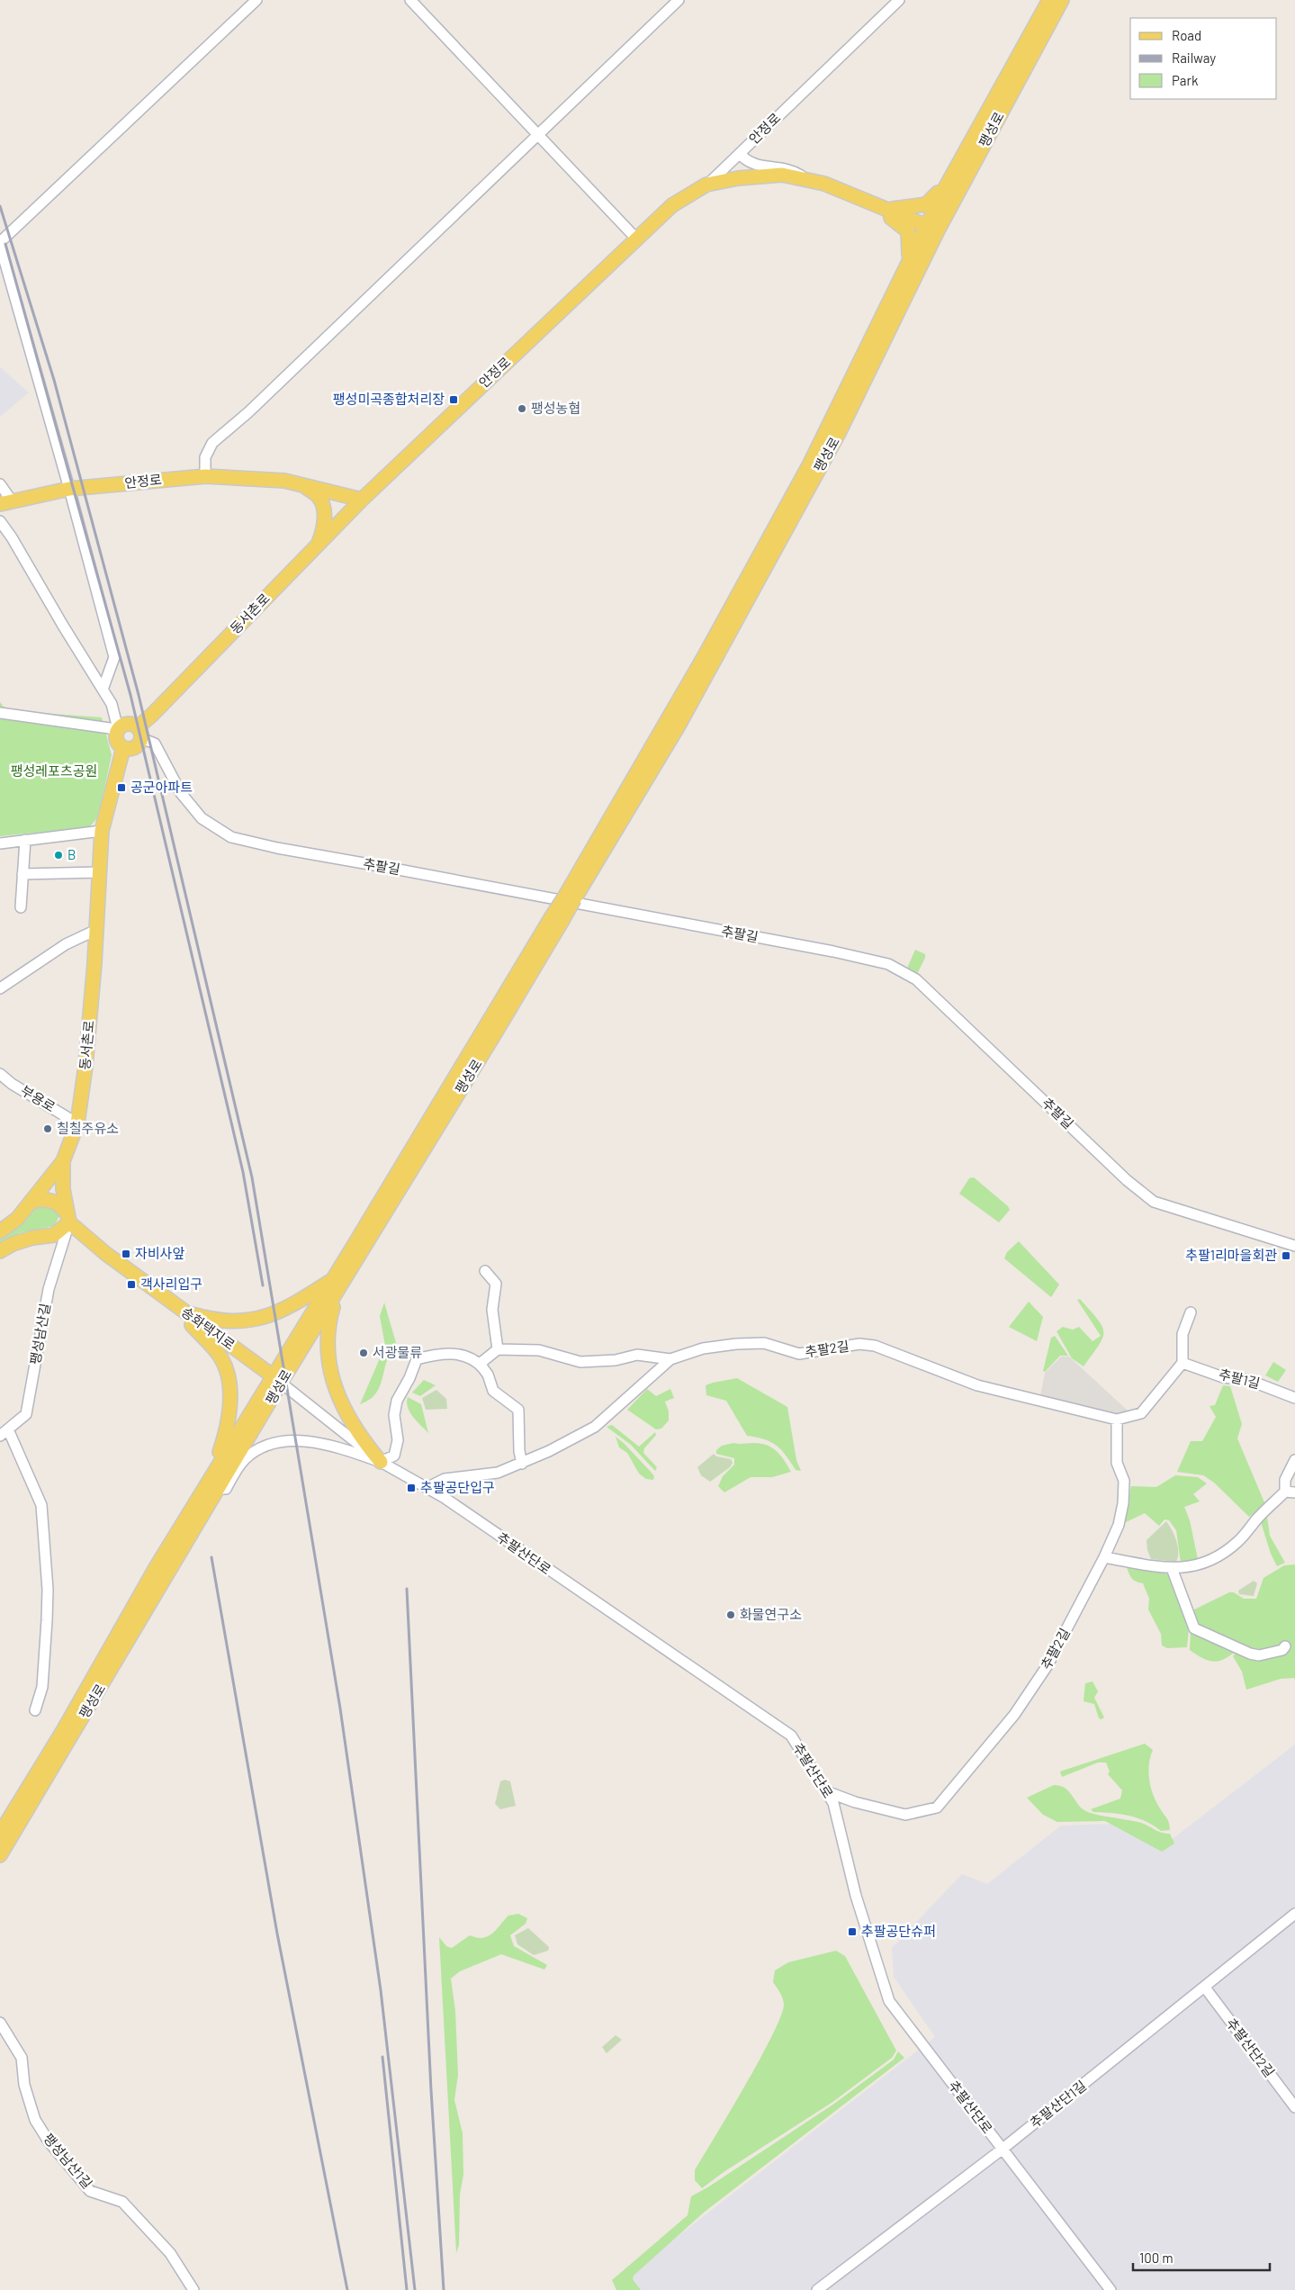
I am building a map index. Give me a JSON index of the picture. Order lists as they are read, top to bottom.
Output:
{
  "streets": {
    "main road": [
      "안정로",
      "팽성로",
      "동서촌로",
      "송화택지로"
    ],
    "street": [
      "추팔길",
      "부용로",
      "팽성남산길",
      "추팔2길",
      "추팔1길",
      "추팔산단로",
      "추팔산단2길",
      "추팔산단1길",
      "팽성남산1길"
    ]
  },
  "crossings": [
    ["안정로", "동서촌로"],
    ["팽성로", "송화택지로"],
    ["팽성로", "추팔산단로"],
    ["동서촌로", "추팔길"],
    ["동서촌로", "부용로"],
    ["동서촌로", "송화택지로"],
    ["송화택지로", "팽성남산길"],
    ["송화택지로", "추팔산단로"],
    ["추팔2길", "추팔1길"],
    ["추팔2길", "추팔산단로"],
    ["추팔산단로", "추팔산단1길"],
    ["추팔산단2길", "추팔산단1길"]
  ],
  "parks": ["팽성레포츠공원"],
  "places": {
    "transit": [
      "팽성미곡종합처리장",
      "공군아파트",
      "자비사앞",
      "추팔1리마을회관",
      "객사리입구",
      "추팔공단입구",
      "추팔공단슈퍼"
    ],
    "other": [
      "팽성농협",
      "B",
      "칠칠주유소",
      "서광물류",
      "화물연구소"
    ]
  },
  "legend": ["Road", "Railway", "Park"],
  "scale_bar": "100 m"
}
